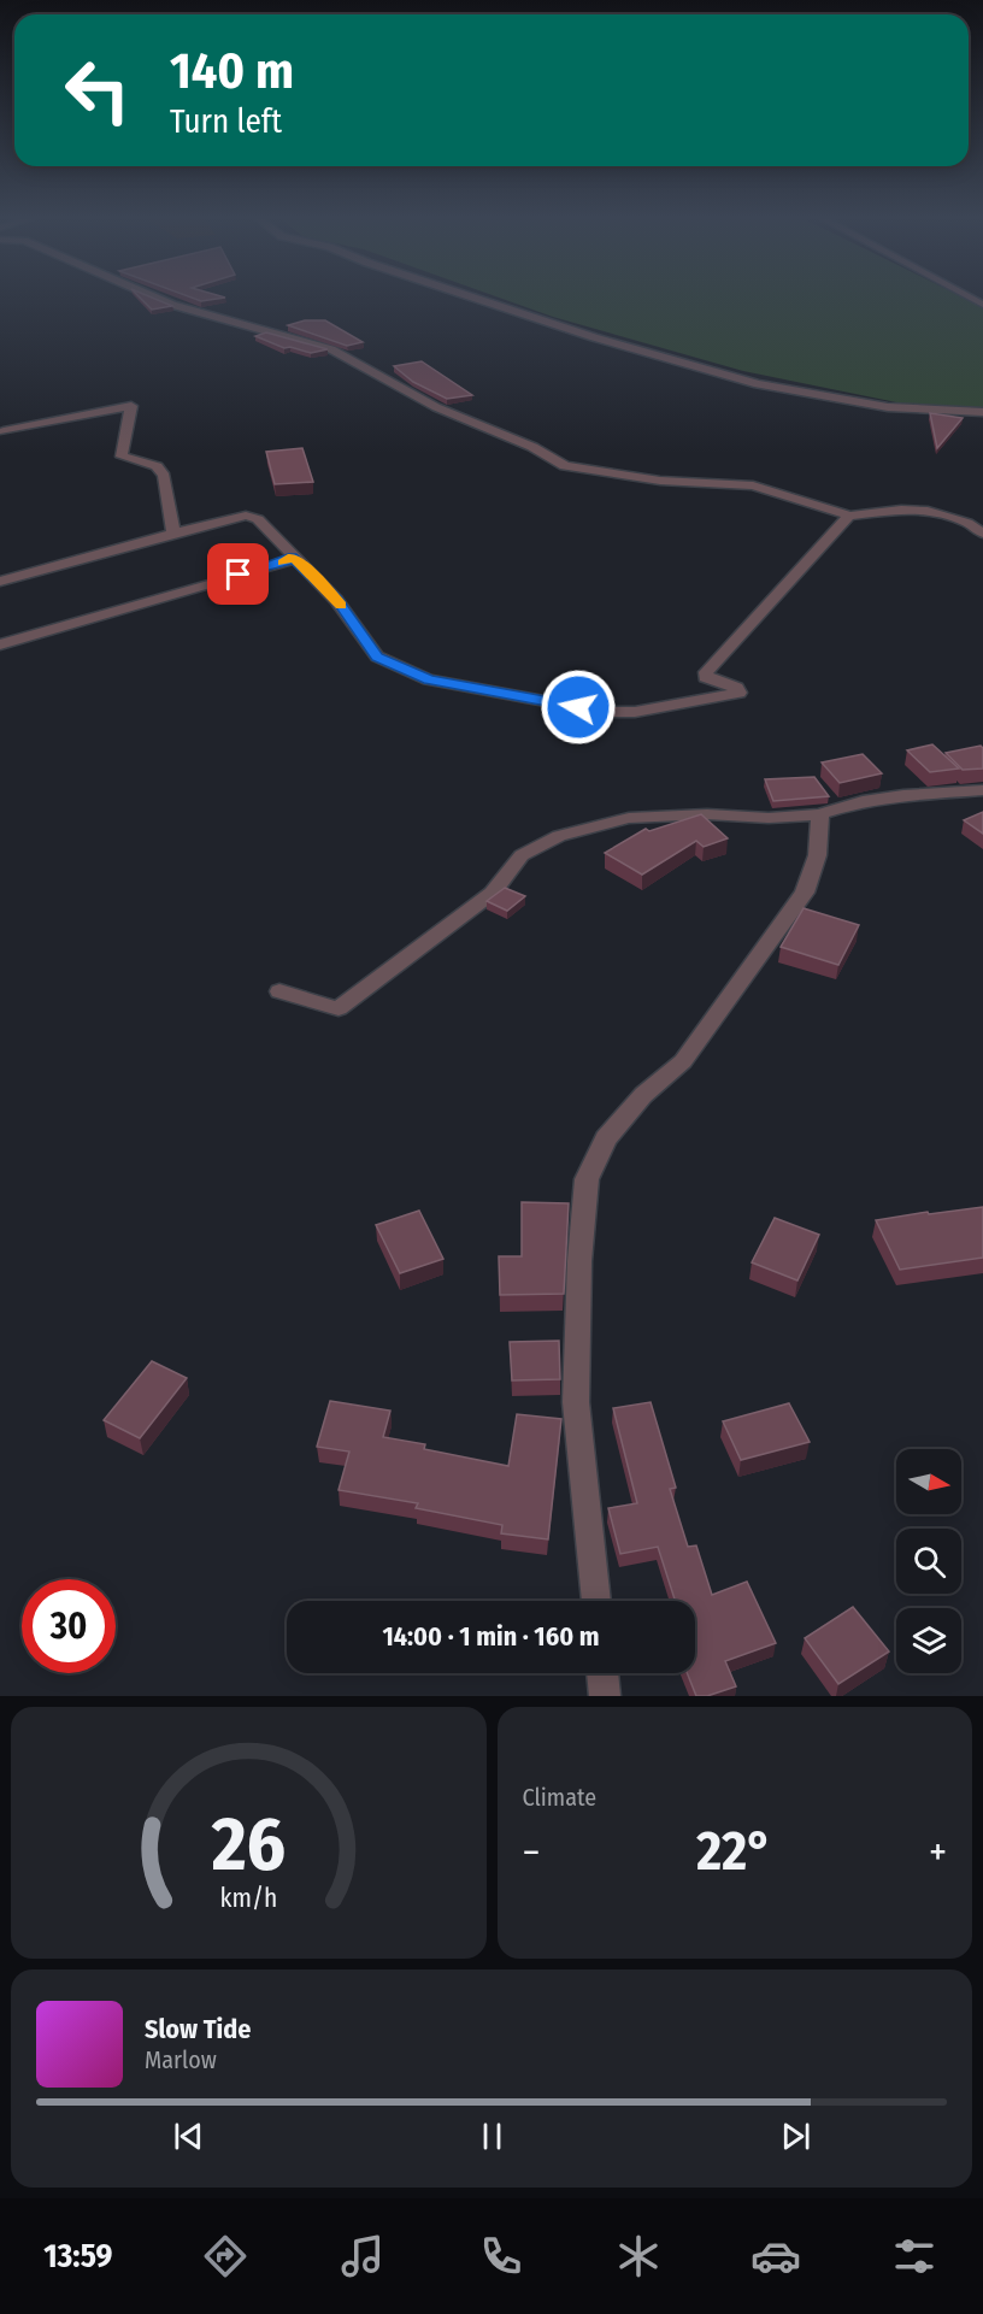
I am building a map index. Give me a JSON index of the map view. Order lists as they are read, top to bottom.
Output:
{
  "north": "right",
  "page": {
    "turn": ["140 m", "Turn left"],
    "limit": "30",
    "trip": "14:00 · 1 min · 160 m",
    "tile": "Climate",
    "heat": ["−", "22°", "+"],
    "song": ["Slow Tide", "Marlow"],
    "tabs": "13:59",
    "gauge": ["26", "km/h"]
  }
}
